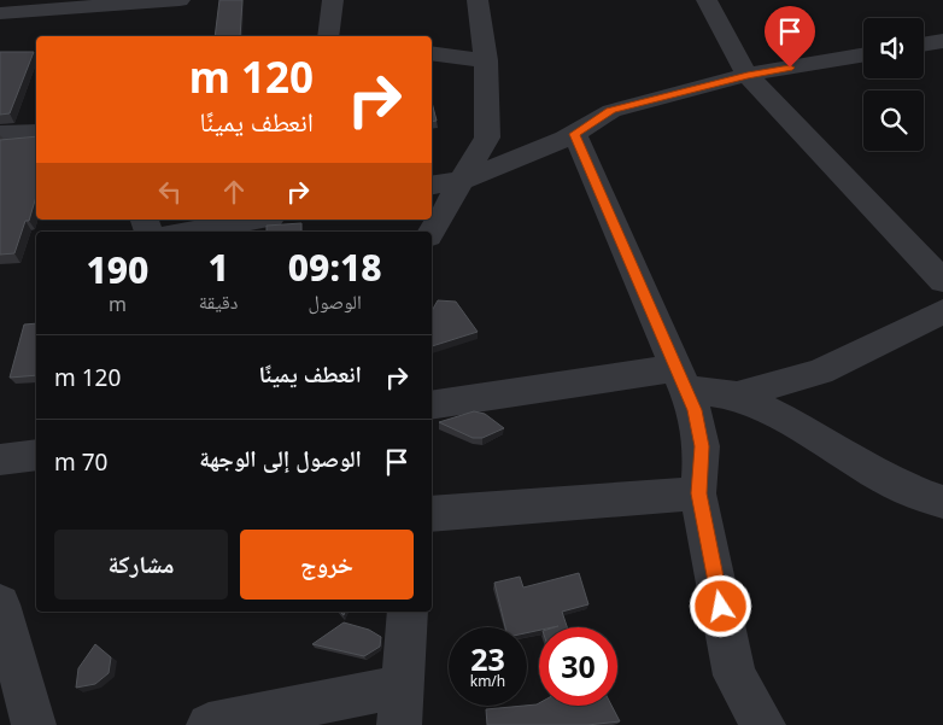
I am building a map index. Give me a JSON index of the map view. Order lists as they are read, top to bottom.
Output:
{
  "page": {
    "turn": ["120 m", "انعطف يمينًا"],
    "eta": [
      "09:18",
      "الوصول",
      "1",
      "دقيقة",
      "190",
      "m"
    ],
    "list": [
      {
        "name": "انعطف يمينًا",
        "value": "120 m"
      },
      {
        "name": "الوصول إلى الوجهة",
        "value": "70 m"
      }
    ],
    "buttons": ["خروج", "مشاركة"],
    "speed": "23 km/h",
    "limit": "30"
  }
}
